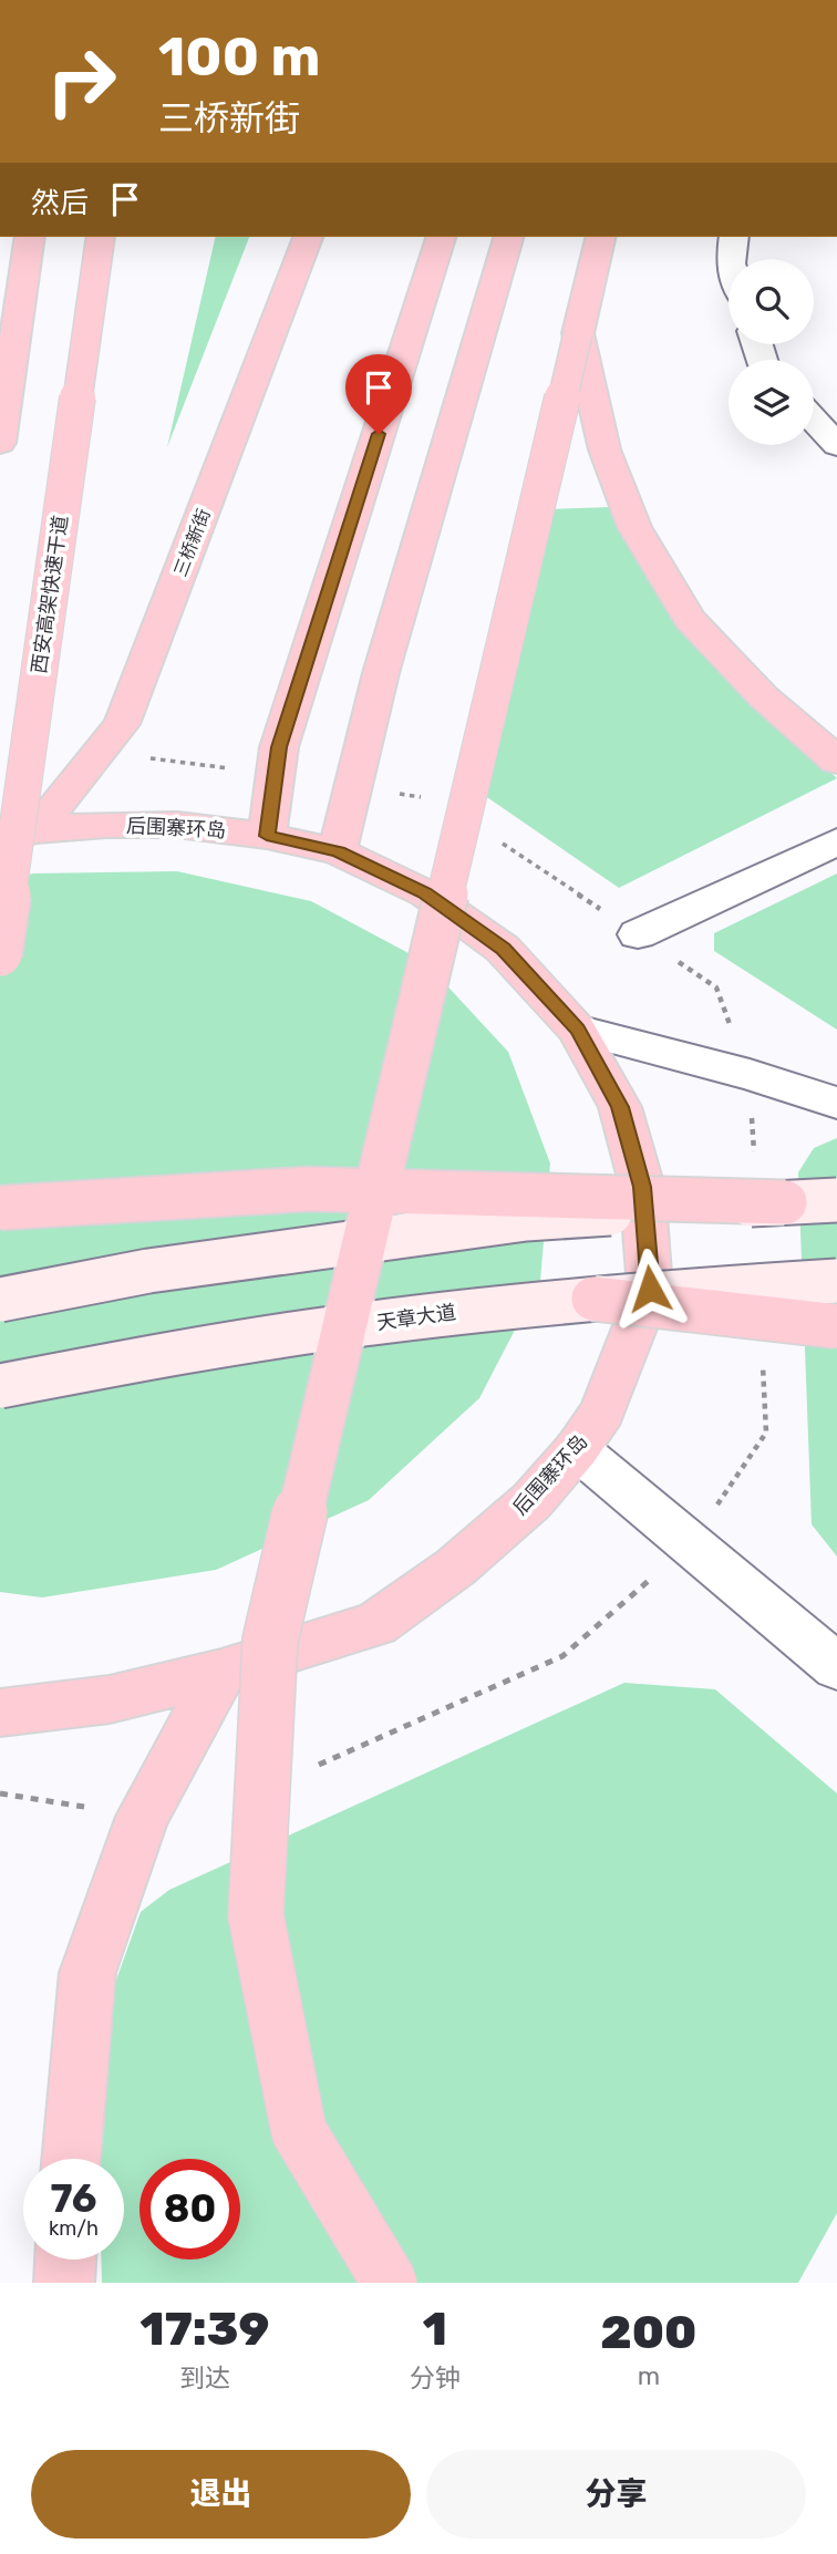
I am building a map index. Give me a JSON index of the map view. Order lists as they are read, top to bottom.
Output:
{
  "streets": {
    "highway": ["三桥新街", "西安高架快速干道", "后围寨环岛"],
    "main road": ["天章大道"]
  },
  "crossings": [
    ["三桥新街", "后围寨环岛"]
  ],
  "page": {
    "turn": ["100 m", "三桥新街"],
    "then": "然后",
    "speed": "76 km/h",
    "limit": "80",
    "eta": [
      "17:39",
      "到达",
      "1",
      "分钟",
      "200",
      "m"
    ],
    "buttons": ["退出", "分享"]
  }
}
